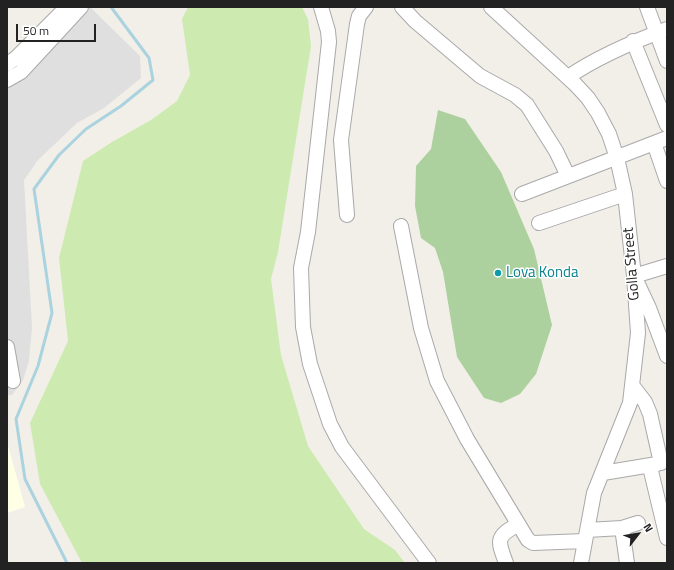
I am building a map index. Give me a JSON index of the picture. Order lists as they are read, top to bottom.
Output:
{
  "streets": {
    "street": ["Golla Street"]
  },
  "places": ["Lova Konda"],
  "scale_bar": "50 m",
  "north": "top right"
}
